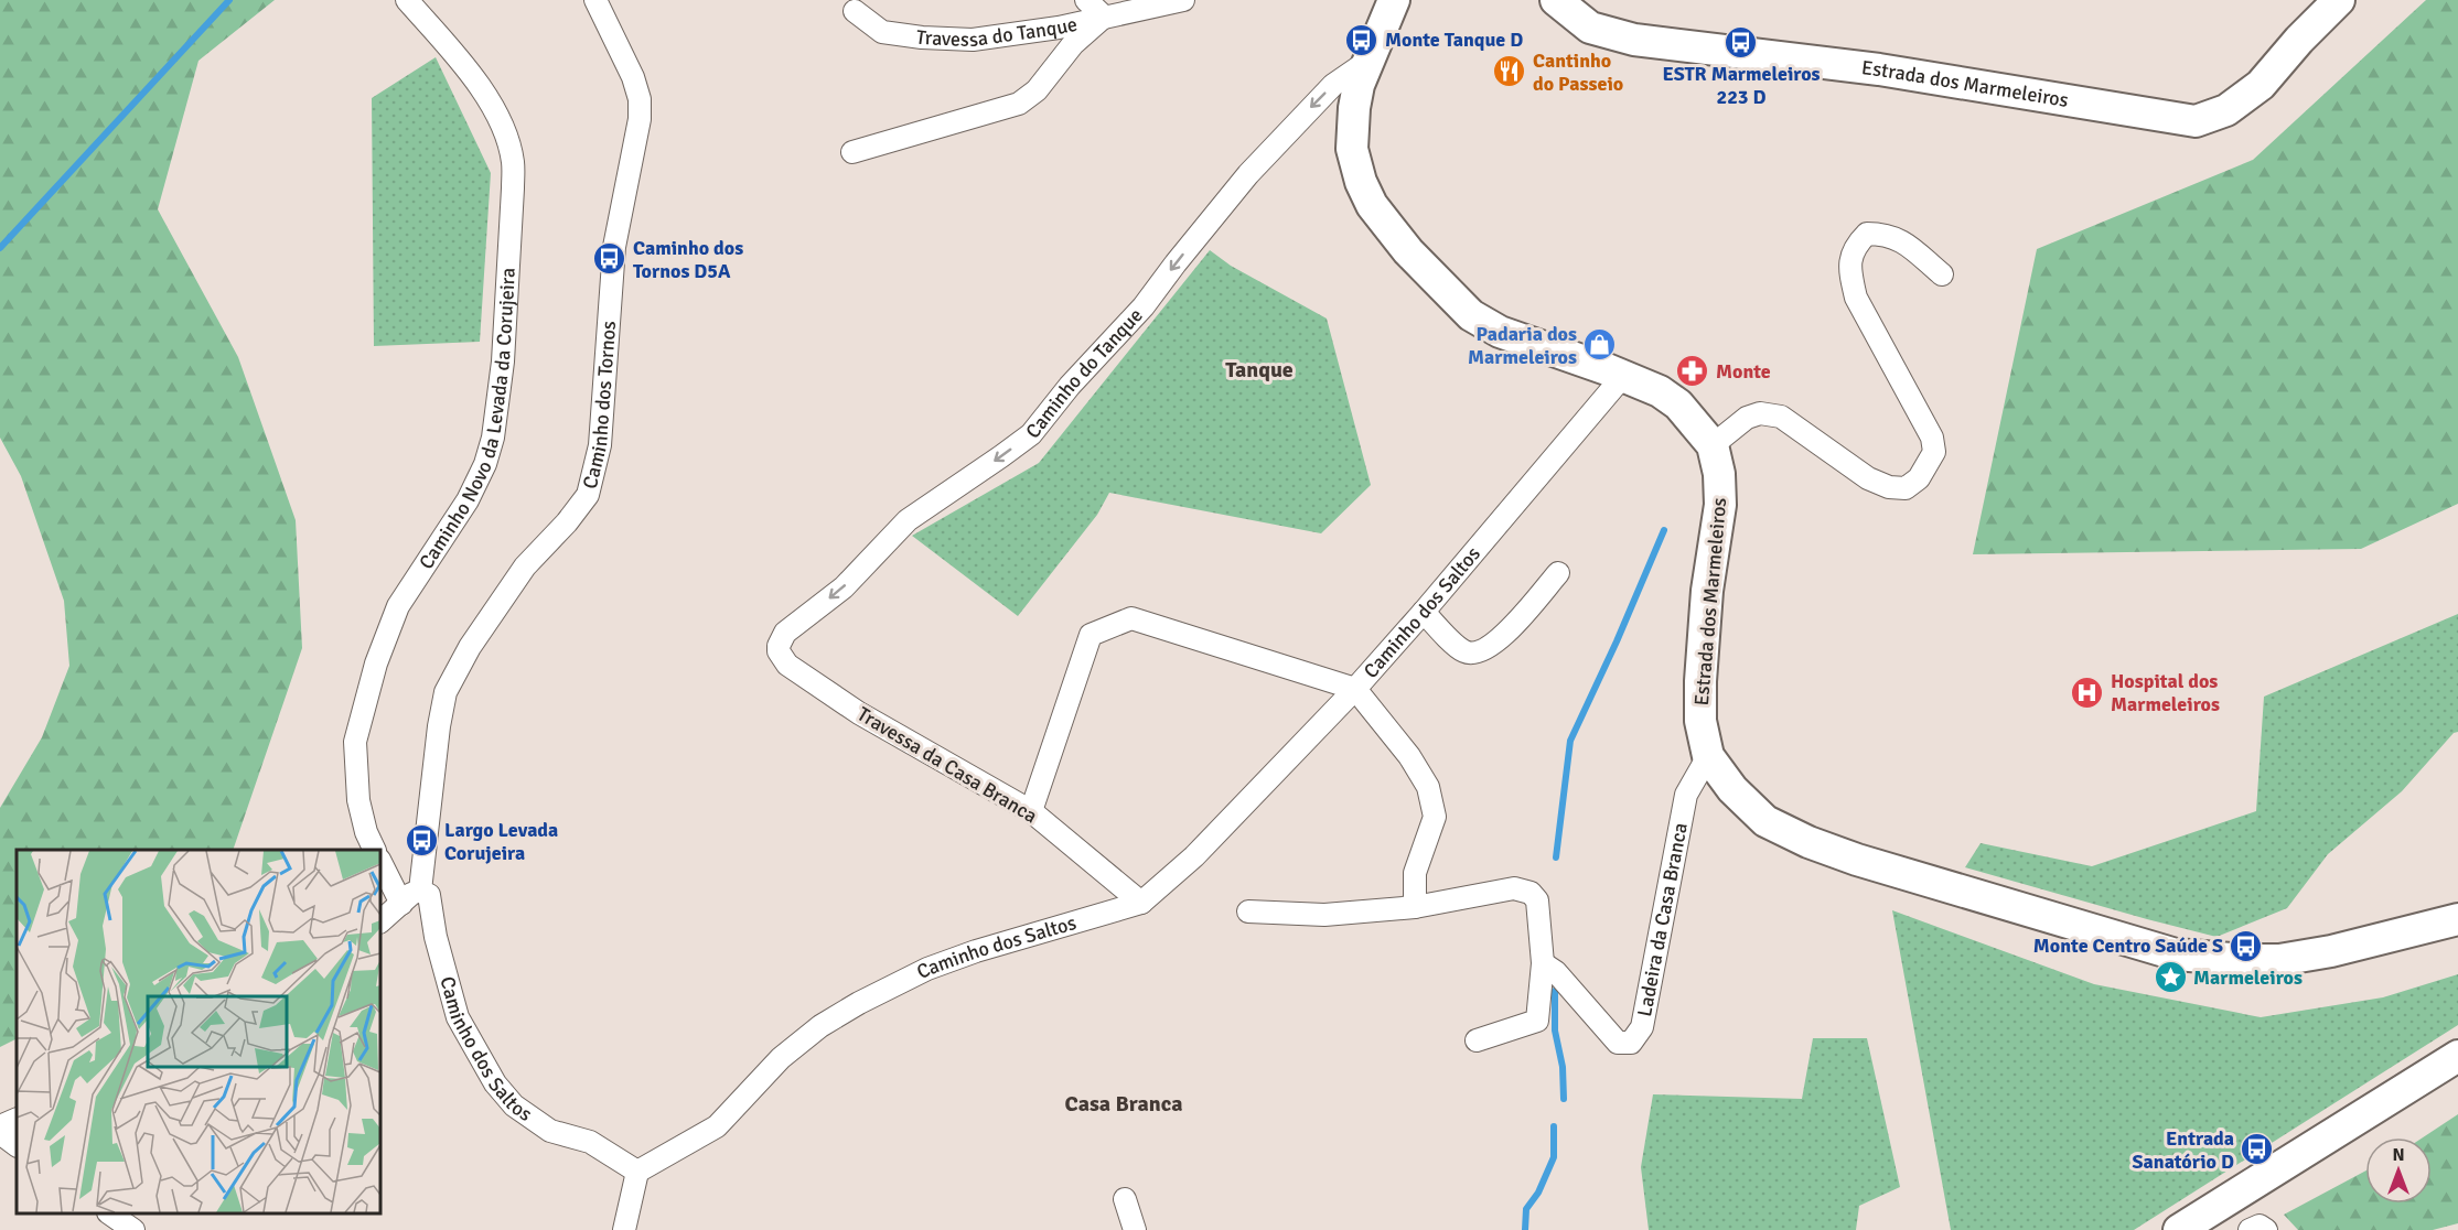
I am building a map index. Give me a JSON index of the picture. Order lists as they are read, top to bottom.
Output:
{
  "streets": {
    "main road": ["Estrada dos Marmeleiros"],
    "street": [
      "Travessa do Tanque",
      "Caminho do Tanque",
      "Caminho dos Tornos",
      "Caminho Novo da Levada da Corujeira",
      "Caminho dos Saltos",
      "Travessa da Casa Branca",
      "Ladeira da Casa Branca"
    ]
  },
  "crossings": [
    ["Estrada dos Marmeleiros", "Caminho do Tanque"],
    ["Estrada dos Marmeleiros", "Caminho dos Saltos"],
    ["Estrada dos Marmeleiros", "Ladeira da Casa Branca"],
    ["Caminho do Tanque", "Travessa da Casa Branca"],
    ["Caminho dos Tornos", "Caminho dos Saltos"],
    ["Caminho dos Saltos", "Travessa da Casa Branca"]
  ],
  "one_way": ["Caminho do Tanque"],
  "districts": ["Tanque", "Casa Branca"],
  "places": {
    "bus stop": [
      "Monte Tanque D",
      "ESTR Marmeleiros 223 D",
      "Caminho dos Tornos D5A",
      "Largo Levada Corujeira",
      "Monte Centro Saúde S",
      "Entrada Sanatório D"
    ],
    "restaurant": ["Cantinho do Passeio"],
    "shop": ["Padaria dos Marmeleiros"],
    "pharmacy": ["Monte"],
    "hospital": ["Hospital dos Marmeleiros"],
    "place": ["Marmeleiros"]
  },
  "north": "top"
}
